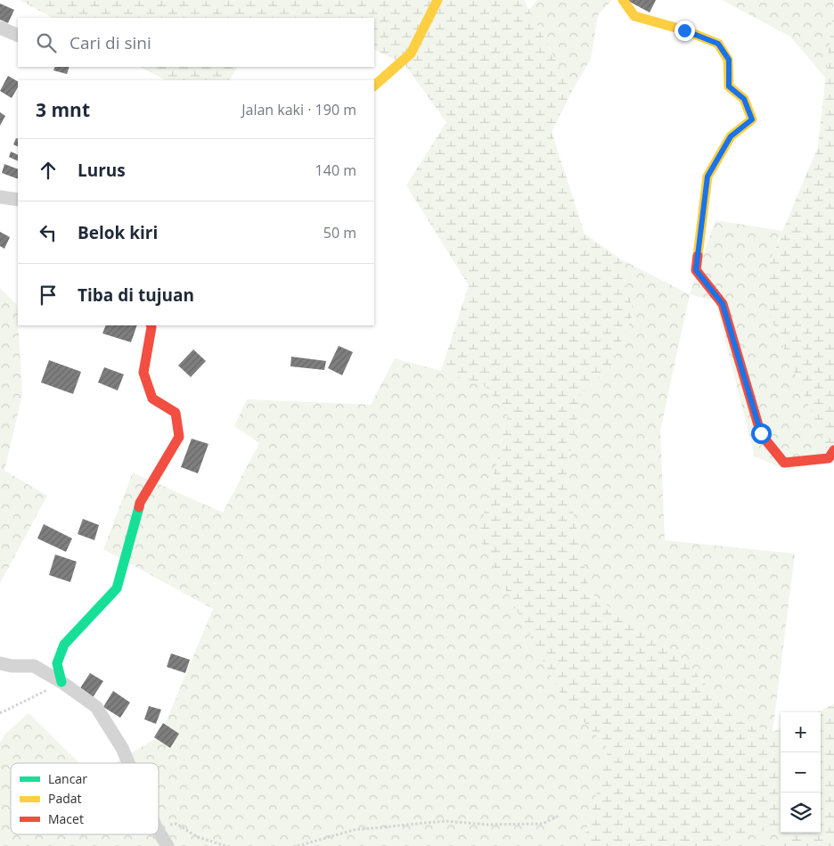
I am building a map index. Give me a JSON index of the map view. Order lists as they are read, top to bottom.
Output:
{
  "legend": ["Lancar", "Padat", "Macet"],
  "page": {
    "search": "Cari di sini",
    "heading": ["3 mnt", "Jalan kaki · 190 m"],
    "list": [
      ["Lurus", "140 m"],
      ["Belok kiri", "50 m"],
      "Tiba di tujuan"
    ],
    "map_buttons": ["+", "−"]
  }
}
